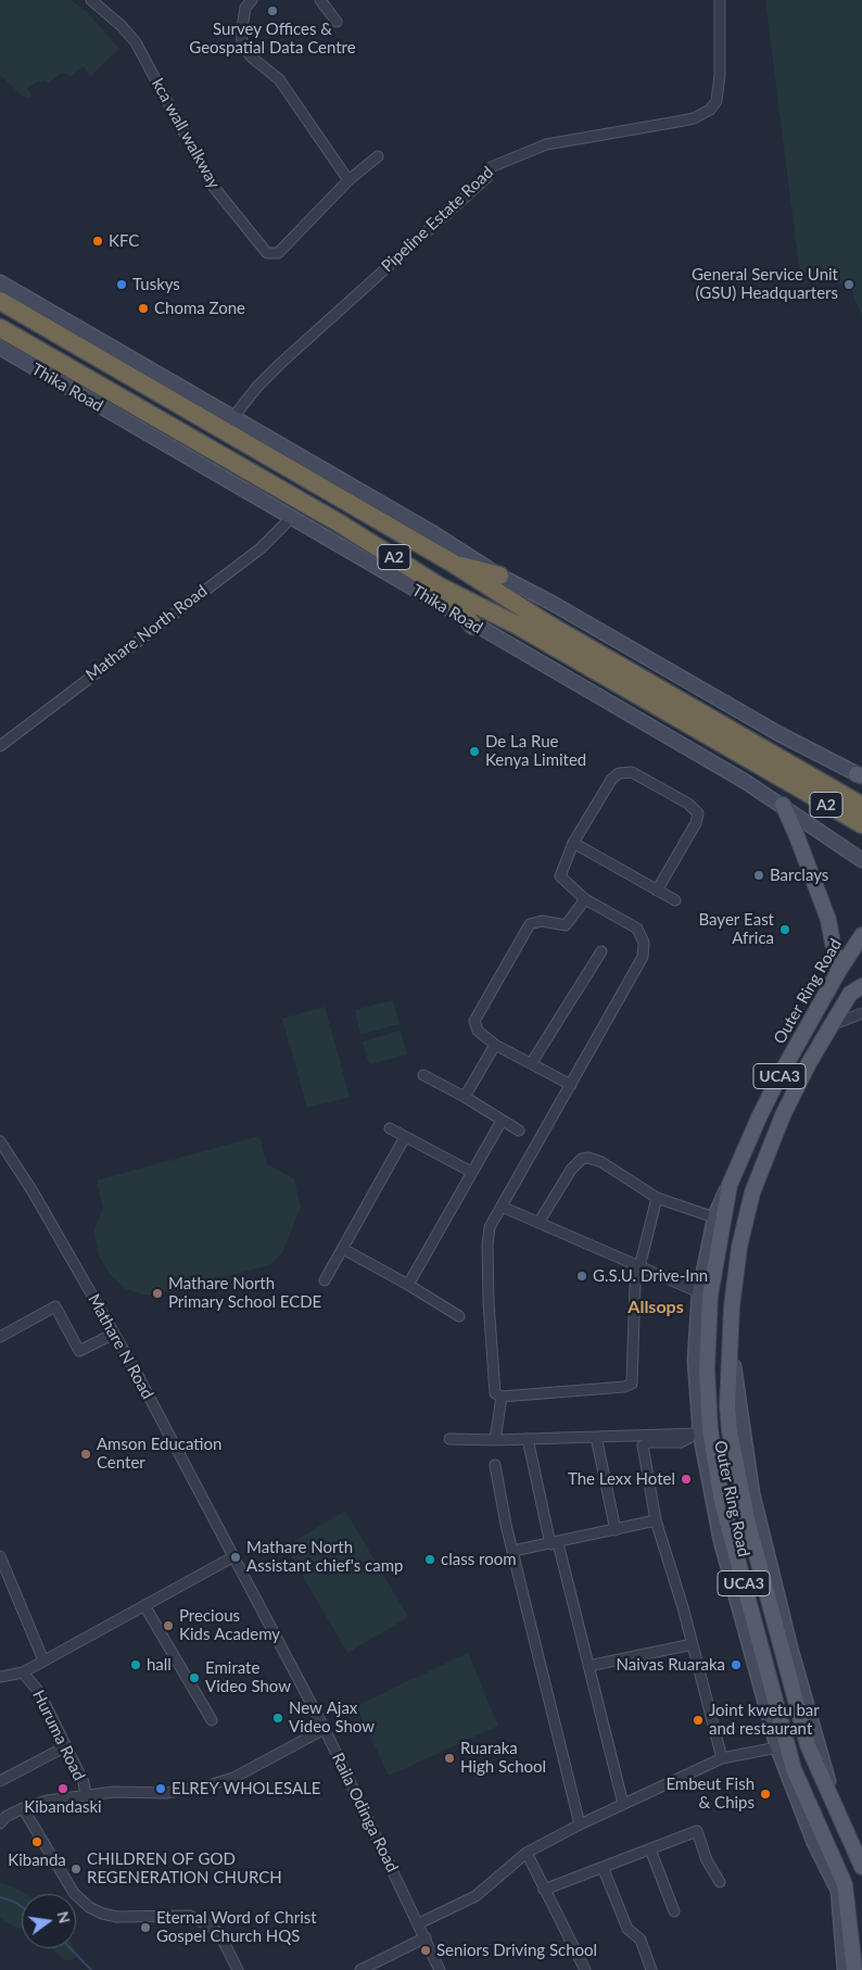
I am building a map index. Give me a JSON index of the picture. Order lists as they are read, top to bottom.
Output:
{
  "streets": {
    "highway": ["Thika Road", "A2"],
    "main road": ["Outer Ring Road", "UCA3"],
    "street": [
      "kca wall walkway",
      "Pipeline Estate Road",
      "Mathare North Road",
      "Mathare N Road",
      "Huruma Road",
      "Raila Odinga Road"
    ]
  },
  "crossings": [
    ["Thika Road", "Mathare North Road"],
    ["Mathare N Road", "Raila Odinga Road"],
    ["Huruma Road", "Raila Odinga Road"]
  ],
  "districts": ["Allsops"],
  "places": [
    "Survey Offices & Geospatial Data Centre",
    "KFC",
    "Tuskys",
    "General Service Unit (GSU) Headquarters",
    "Choma Zone",
    "De La Rue Kenya Limited",
    "Barclays",
    "Bayer East Africa",
    "G.S.U. Drive-Inn",
    "Mathare North Primary School ECDE",
    "Amson Education Center",
    "The Lexx Hotel",
    "Mathare North Assistant chief's camp",
    "class room",
    "Precious Kids Academy",
    "hall",
    "Naivas Ruaraka",
    "Emirate Video Show",
    "New Ajax Video Show",
    "Joint kwetu bar and restaurant",
    "Ruaraka High School",
    "Kibandaski",
    "ELREY WHOLESALE",
    "Embeut Fish & Chips",
    "Kibanda",
    "CHILDREN OF GOD REGENERATION CHURCH",
    "Eternal Word of Christ Gospel Church HQS",
    "Seniors Driving School"
  ],
  "north": "right"
}
